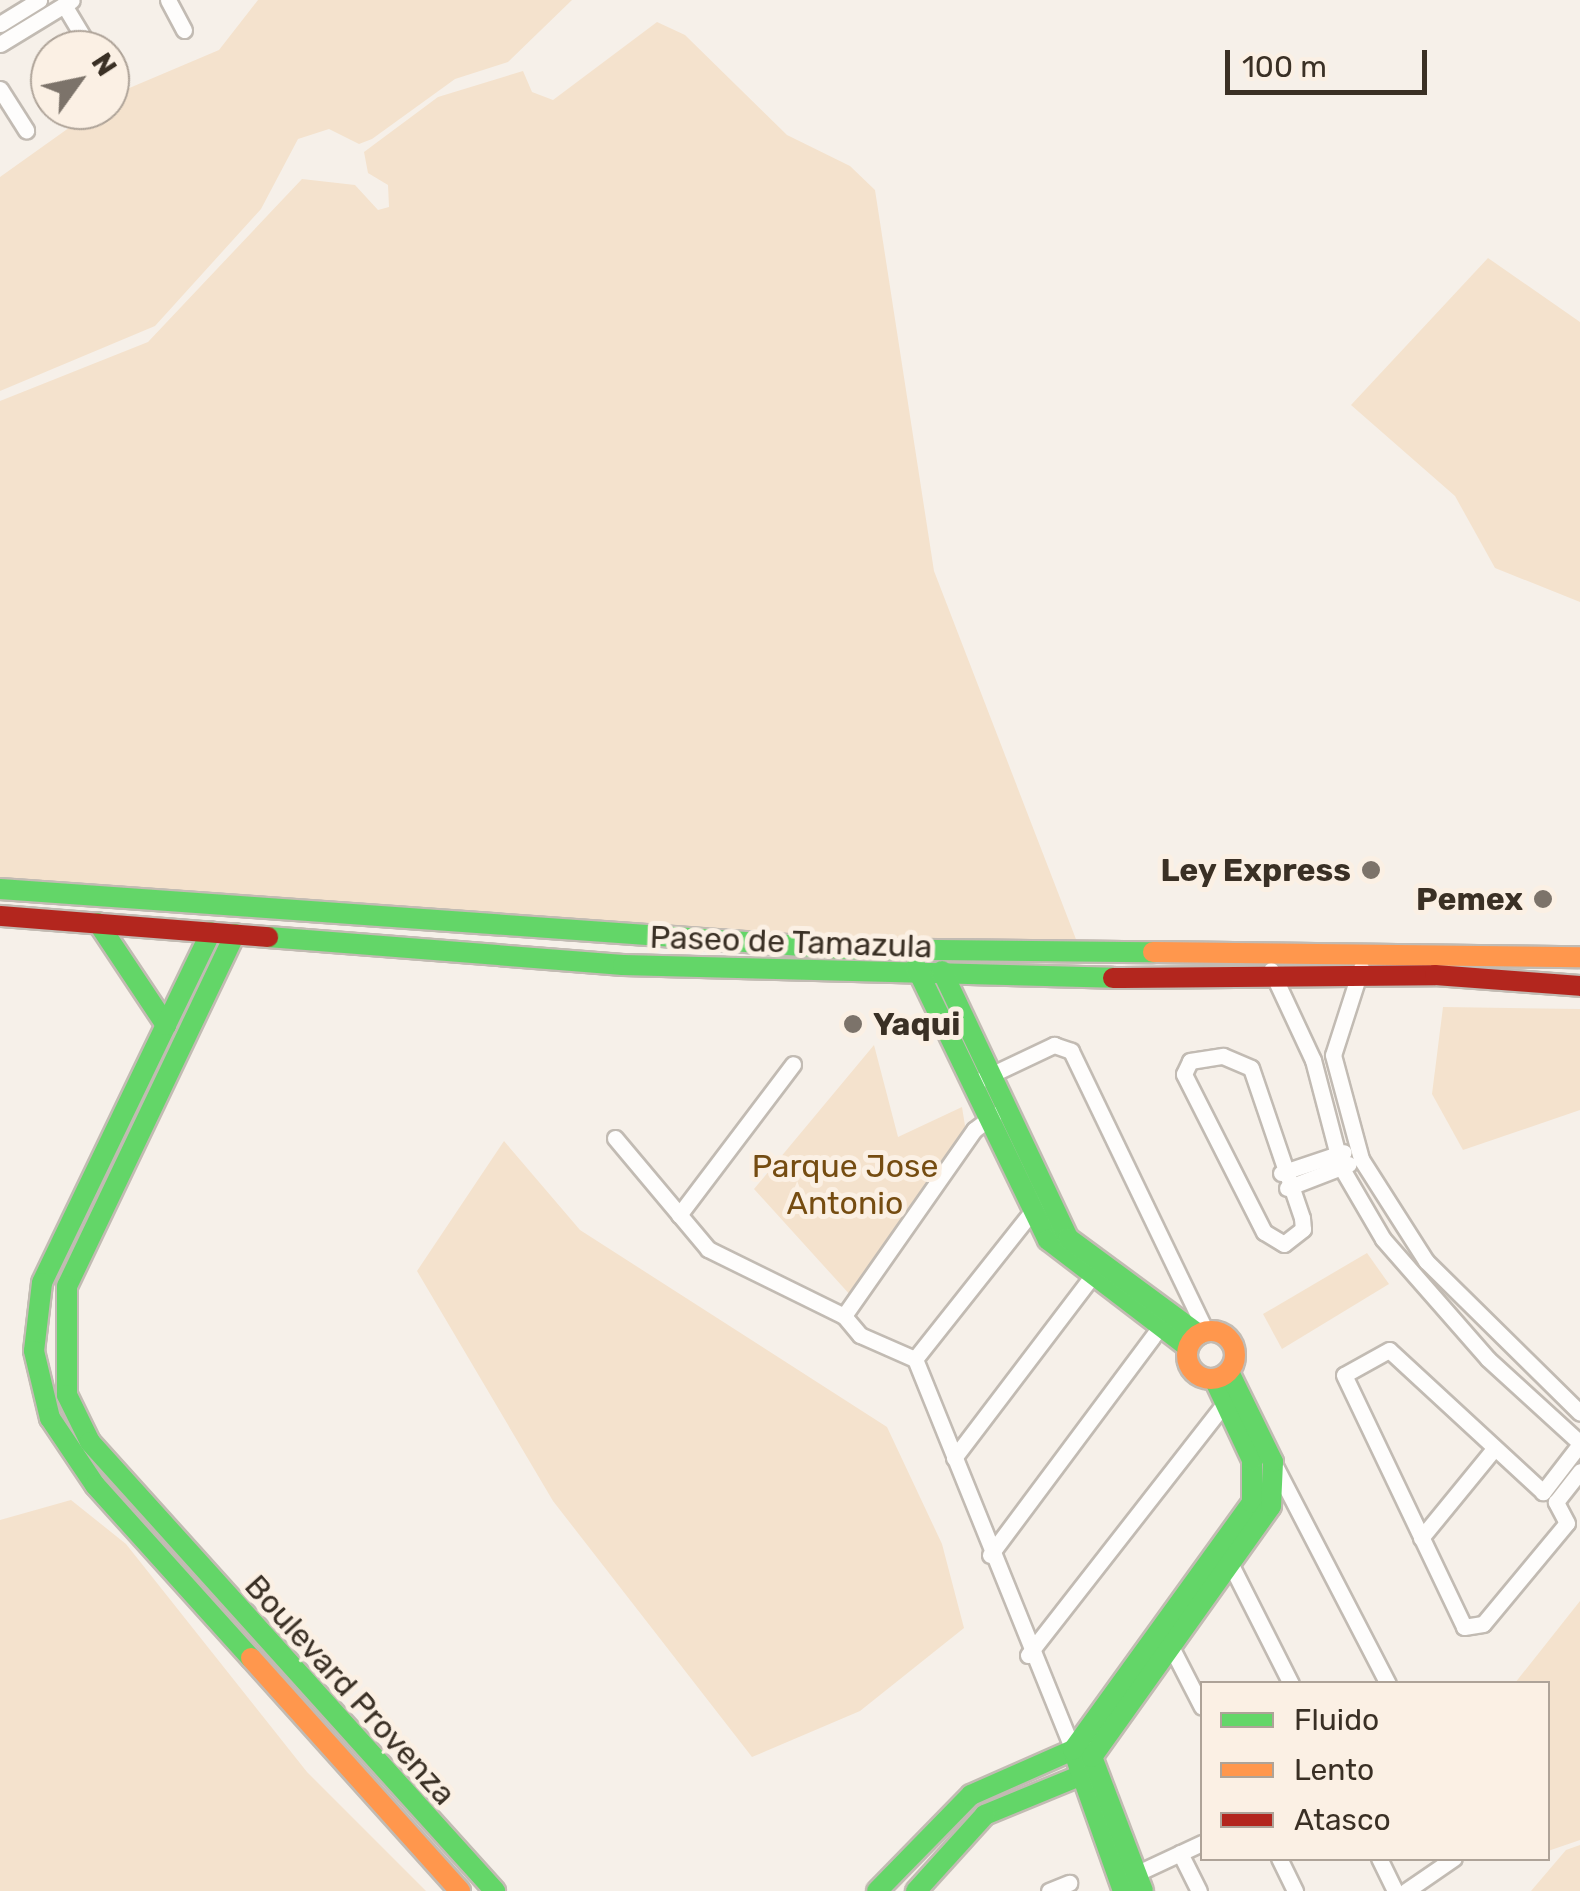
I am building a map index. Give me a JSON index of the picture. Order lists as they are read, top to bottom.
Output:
{
  "streets": {
    "street": ["Paseo de Tamazula", "Boulevard Provenza"]
  },
  "crossings": [
    ["Paseo de Tamazula", "Boulevard Provenza"]
  ],
  "parks": ["Parque Jose Antonio"],
  "places": ["Ley Express", "Pemex", "Yaqui"],
  "legend": ["Fluido", "Lento", "Atasco"],
  "scale_bar": "100 m",
  "north": "top right"
}
